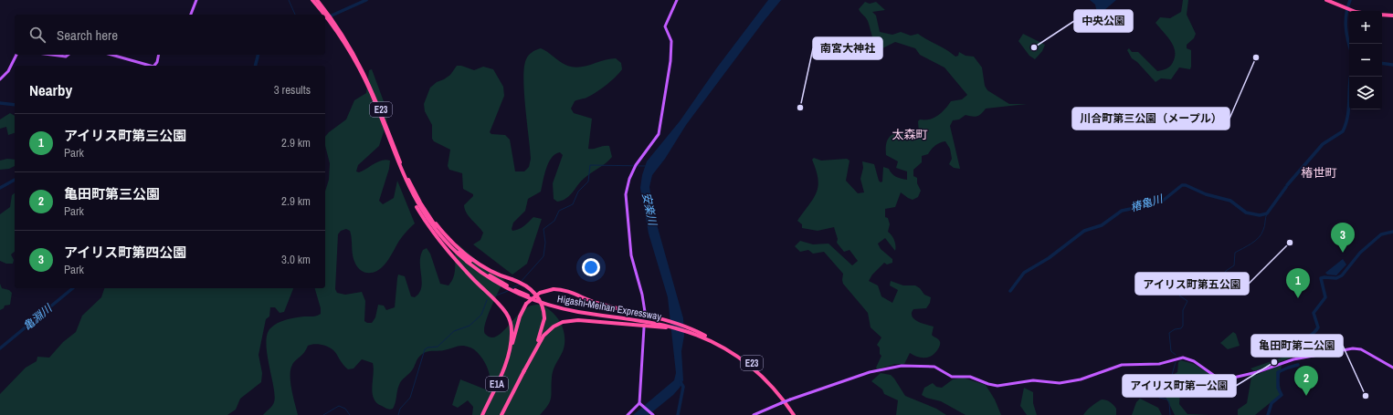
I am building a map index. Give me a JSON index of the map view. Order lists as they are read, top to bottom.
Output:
{
  "streets": {
    "highway": ["E23", "Higashi-Meihan Expressway", "E1A"]
  },
  "crossings": [
    ["Higashi-Meihan Expressway", "E1A"]
  ],
  "districts": ["太森町", "椿世町"],
  "water": ["椿亀川", "安楽川", "亀淵川"],
  "places": [
    "中央公園",
    "川合町第三公園（メープル）",
    "南宮大神社",
    "アイリス町第五公園",
    "アイリス町第一公園",
    "亀田町第二公園"
  ],
  "page": {
    "map_buttons": ["+", "−"],
    "search": "Search here",
    "heading": ["Nearby", "3 results"],
    "list": [
      {
        "mark": "1",
        "name": "アイリス町第三公園",
        "note": "Park",
        "value": "2.9 km"
      },
      {
        "mark": "2",
        "name": "亀田町第三公園",
        "note": "Park",
        "value": "2.9 km"
      },
      {
        "mark": "3",
        "name": "アイリス町第四公園",
        "note": "Park",
        "value": "3.0 km"
      }
    ],
    "pins": ["3", "1", "2"]
  }
}
